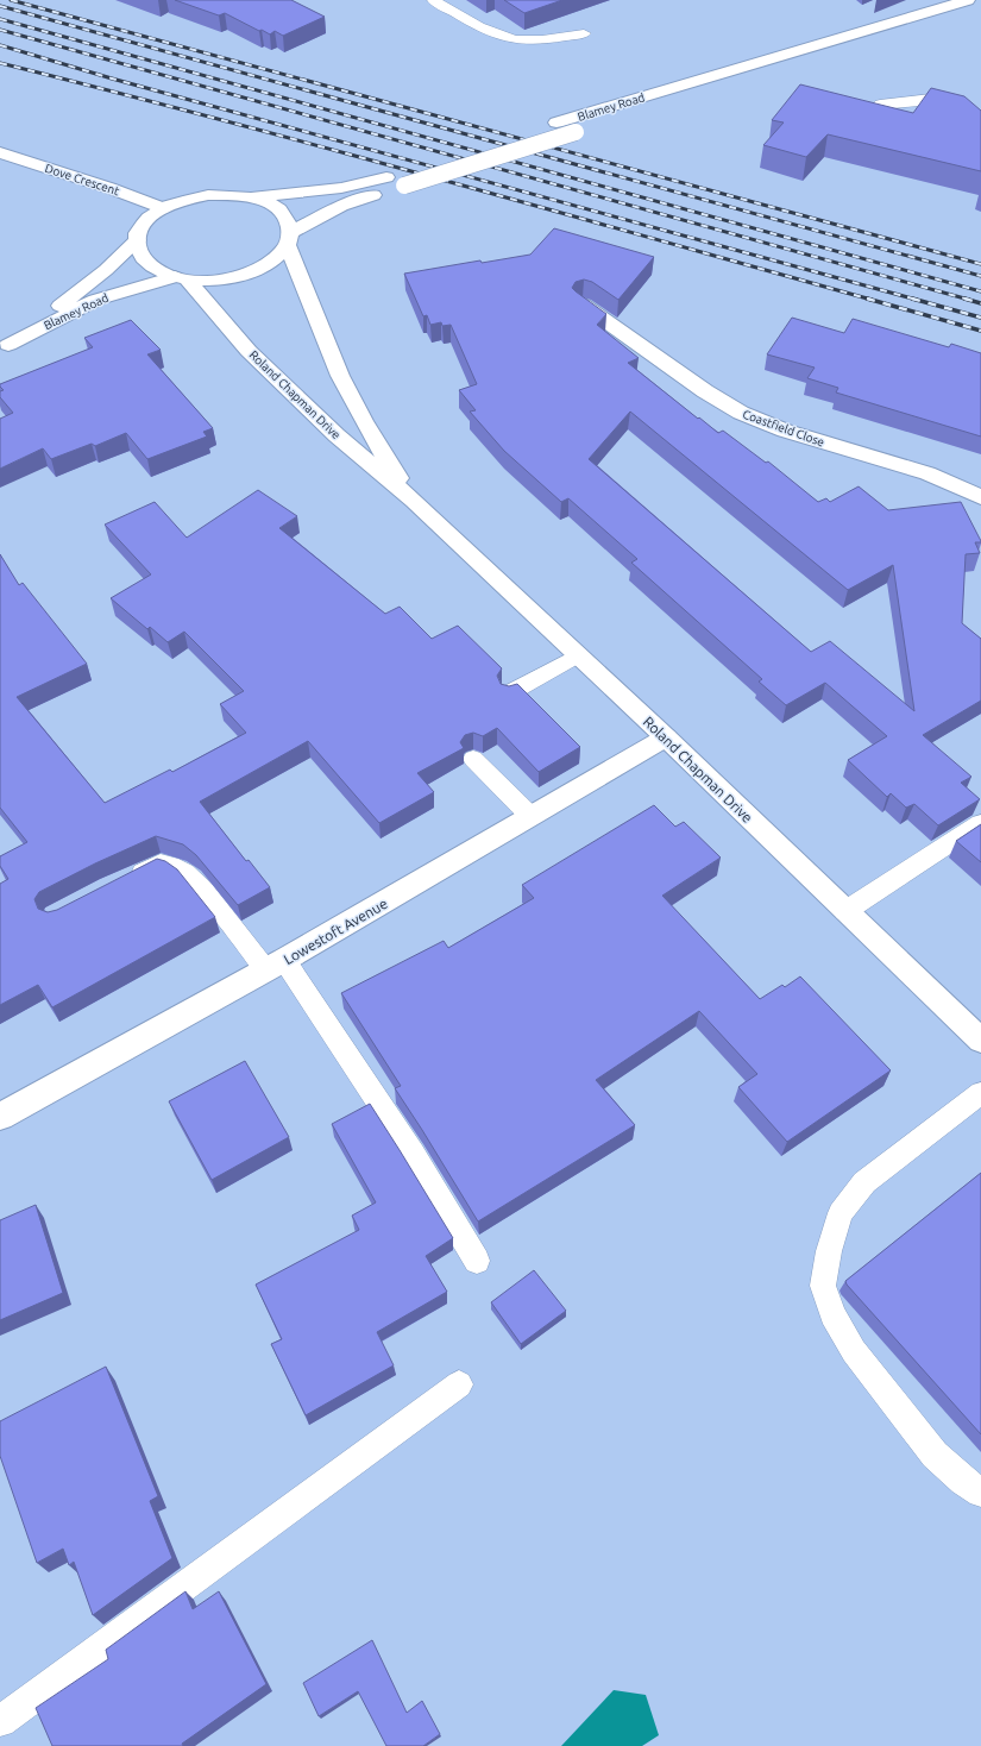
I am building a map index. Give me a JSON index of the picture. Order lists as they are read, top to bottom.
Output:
{
  "streets": {
    "street": [
      "Blamey Road",
      "Dove Crescent",
      "Roland Chapman Drive",
      "Coastfield Close",
      "Lowestoft Avenue"
    ]
  },
  "crossings": [
    ["Blamey Road", "Dove Crescent"],
    ["Blamey Road", "Roland Chapman Drive"],
    ["Dove Crescent", "Roland Chapman Drive"],
    ["Roland Chapman Drive", "Lowestoft Avenue"]
  ]
}
